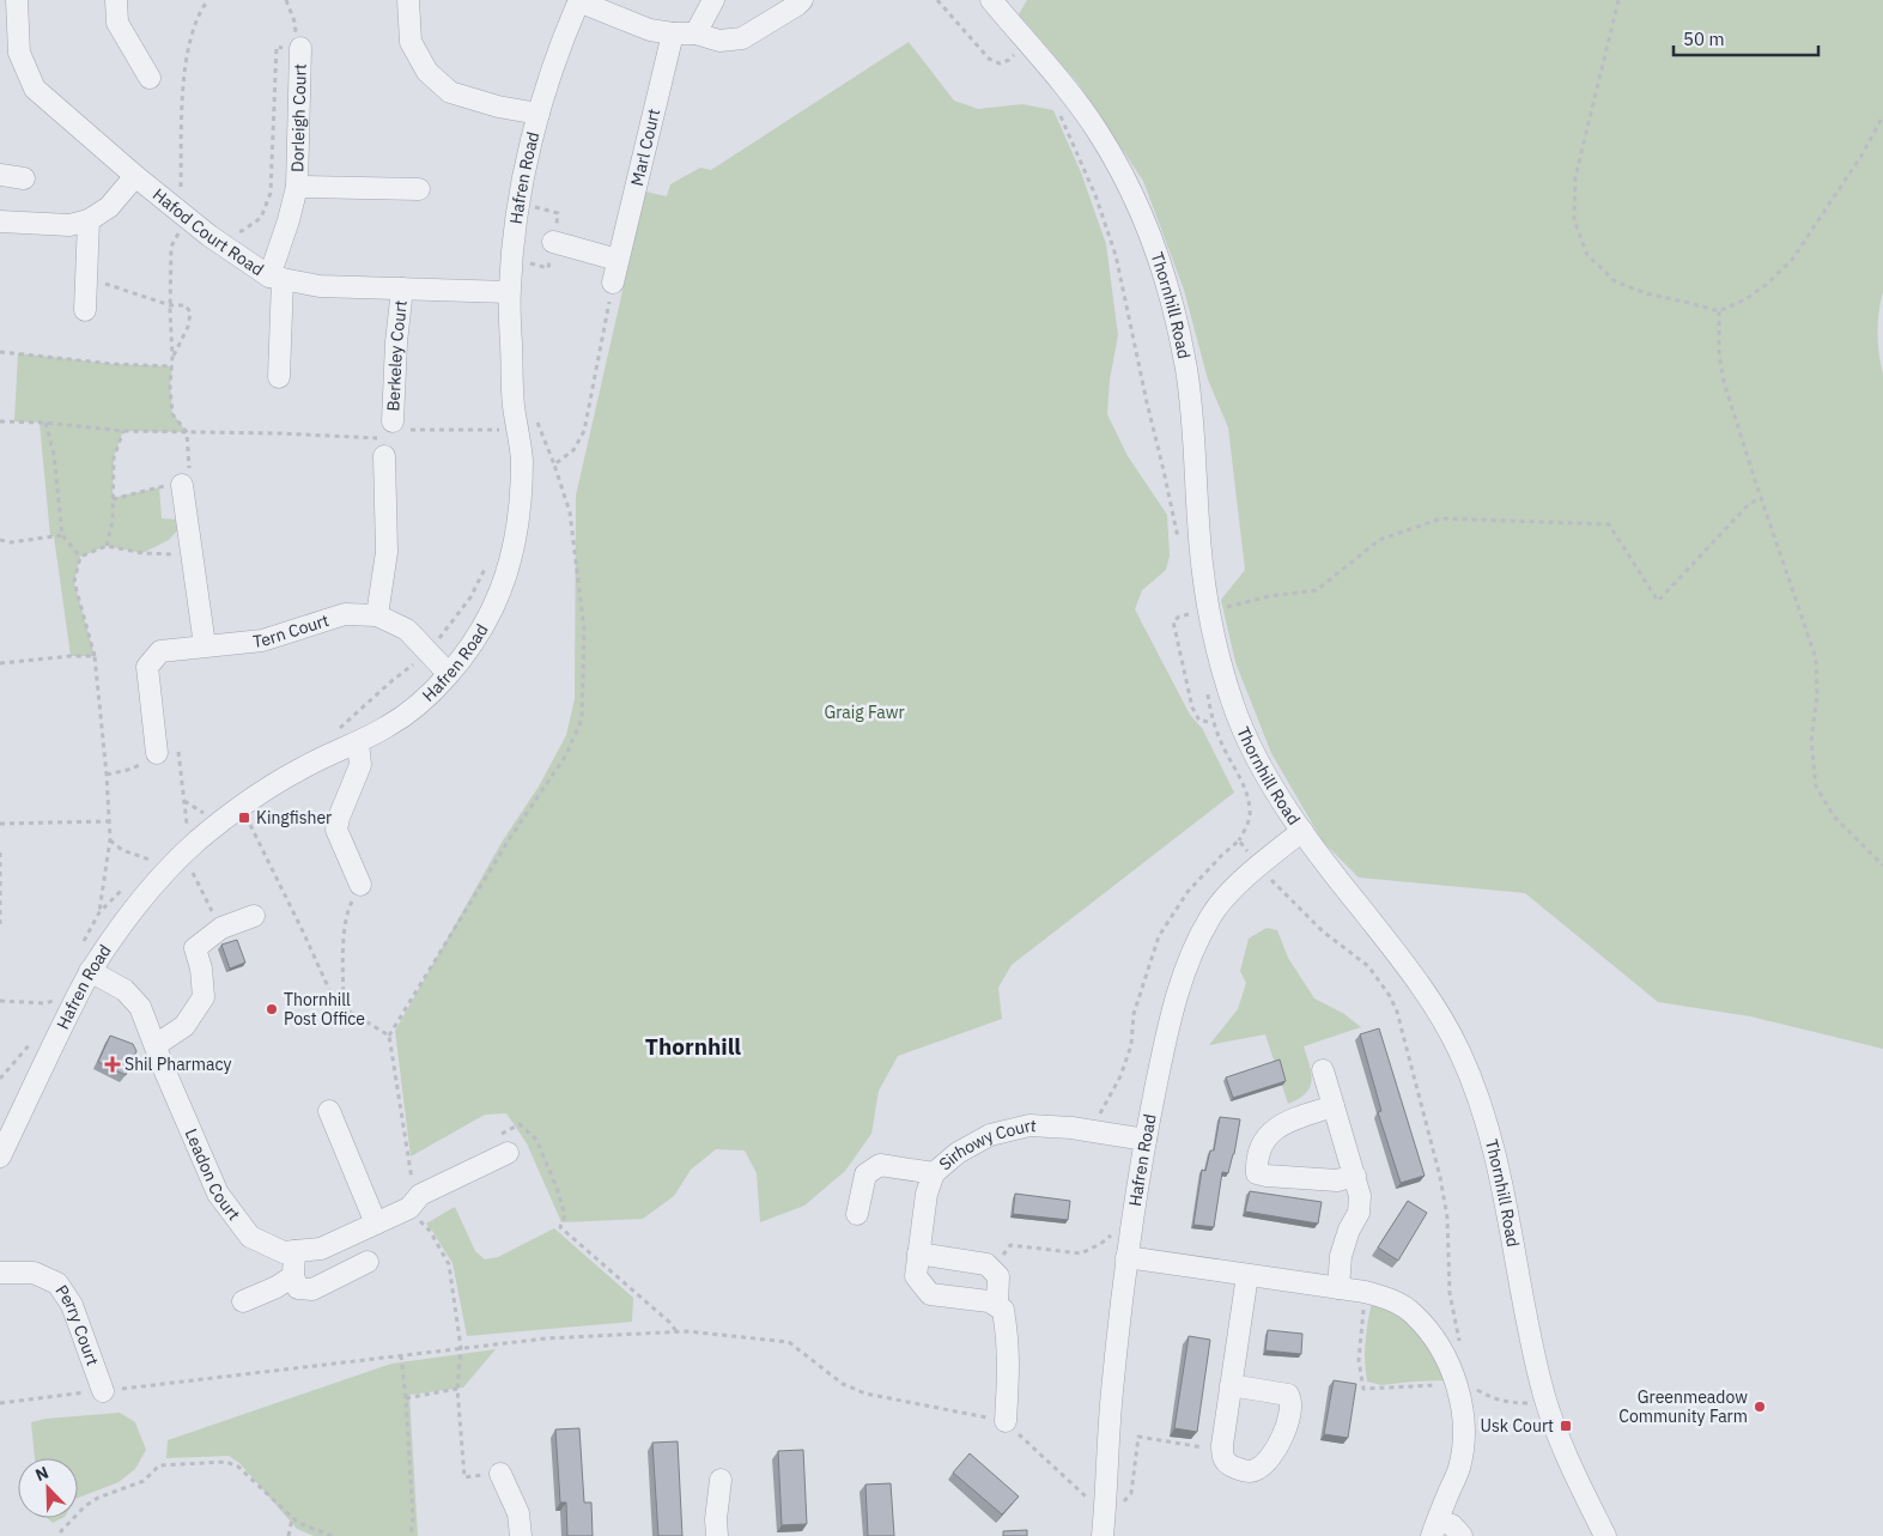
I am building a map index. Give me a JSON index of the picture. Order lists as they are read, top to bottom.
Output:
{
  "streets": {
    "street": [
      "Dorleigh Court",
      "Marl Court",
      "Hafren Road",
      "Hafod Court Road",
      "Thornhill Road",
      "Berkeley Court",
      "Tern Court",
      "Sirhowy Court",
      "Leadon Court",
      "Perry Court"
    ]
  },
  "crossings": [
    ["Dorleigh Court", "Hafod Court Road"],
    ["Hafren Road", "Hafod Court Road"],
    ["Hafren Road", "Thornhill Road"],
    ["Hafren Road", "Tern Court"],
    ["Hafren Road", "Sirhowy Court"],
    ["Hafren Road", "Leadon Court"],
    ["Hafod Court Road", "Berkeley Court"]
  ],
  "districts": ["Thornhill"],
  "parks": ["Graig Fawr"],
  "places": {
    "transit": ["Kingfisher", "Usk Court"],
    "other": ["Thornhill Post Office", "Greenmeadow Community Farm"],
    "health": ["Shil Pharmacy"]
  },
  "scale_bar": "50 m",
  "north": "top left"
}
